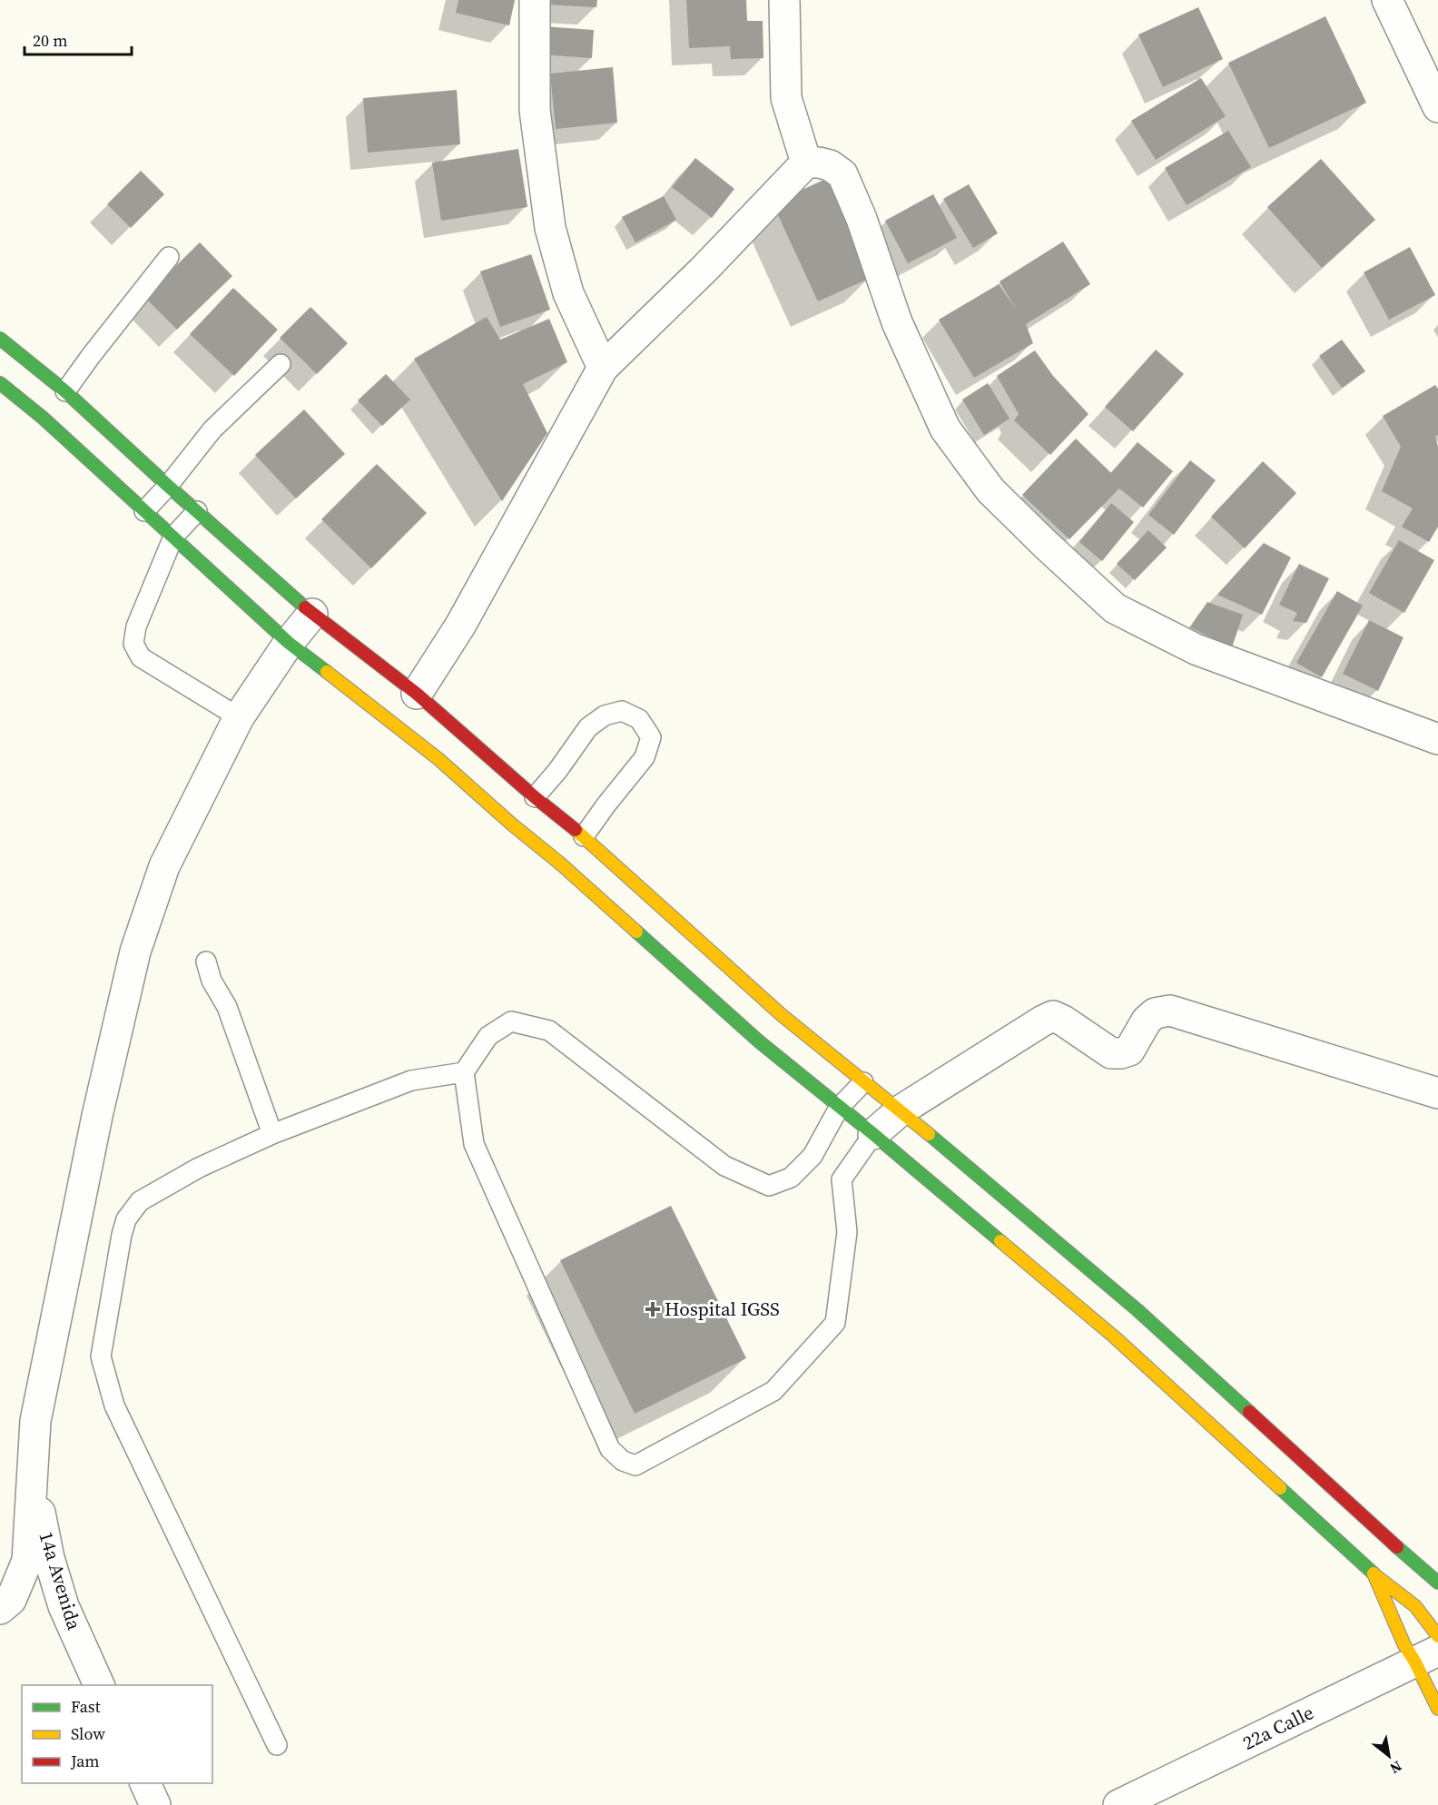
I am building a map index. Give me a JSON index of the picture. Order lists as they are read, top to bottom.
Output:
{
  "streets": {
    "street": ["14a Avenida", "22a Calle"]
  },
  "places": {
    "health": ["Hospital IGSS"]
  },
  "legend": ["Fast", "Slow", "Jam"],
  "scale_bar": "20 m",
  "north": "bottom right"
}
